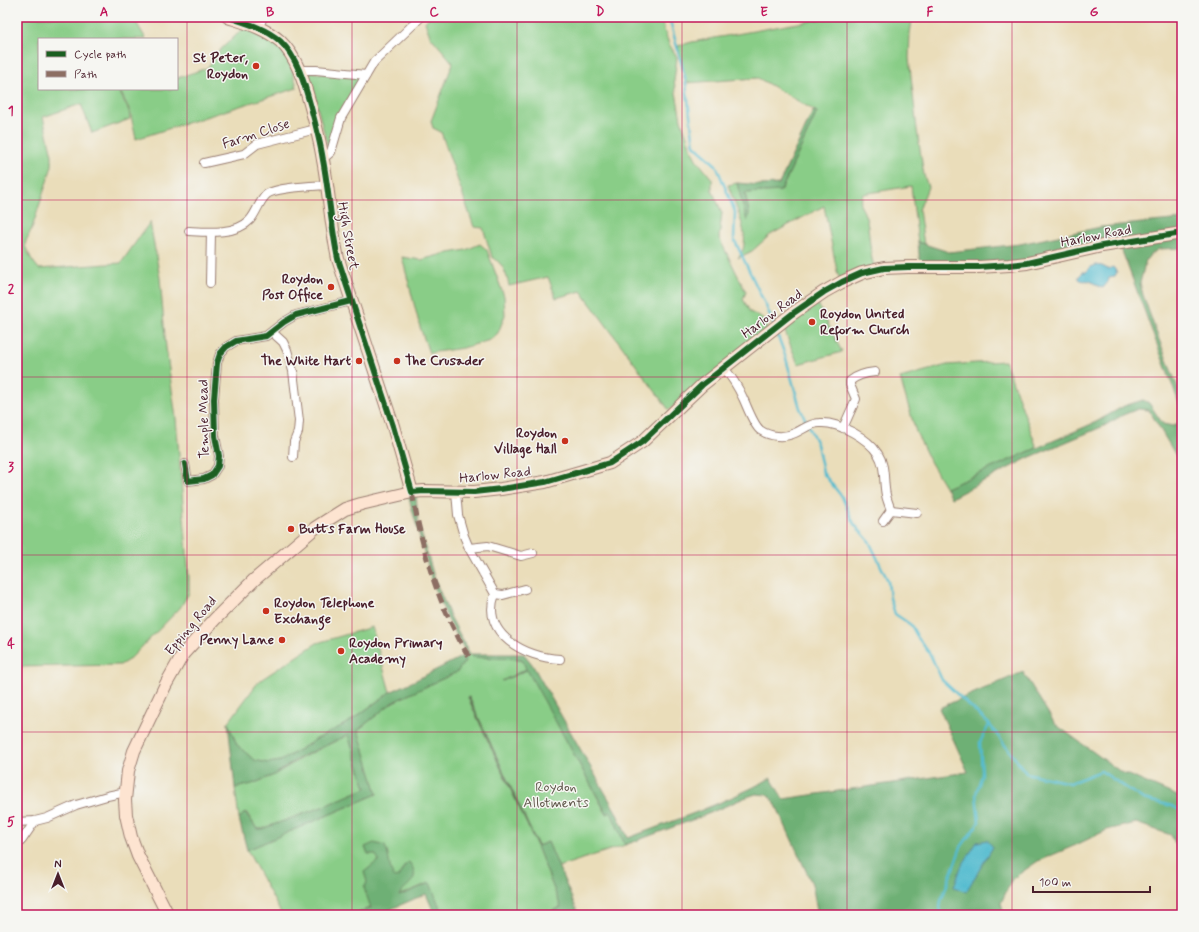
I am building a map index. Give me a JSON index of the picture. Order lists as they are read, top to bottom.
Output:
{
  "streets": {
    "main road": ["High Street", "Harlow Road", "Epping Road"],
    "street": ["Farm Close", "Temple Mead"]
  },
  "crossings": [
    ["Farm Close", "High Street"],
    ["High Street", "Harlow Road"],
    ["High Street", "Temple Mead"],
    ["High Street", "Epping Road"],
    ["Harlow Road", "Epping Road"]
  ],
  "parks": ["Roydon Allotments"],
  "places": [
    "St Peter, Roydon",
    "Roydon Post Office",
    "Roydon United Reform Church",
    "The White Hart",
    "The Crusader",
    "Roydon Village Hall",
    "Butts Farm House",
    "Roydon Telephone Exchange",
    "Penny Lane",
    "Roydon Primary Academy"
  ],
  "legend": ["Cycle path", "Path"],
  "scale_bar": "100 m",
  "north": "top",
  "grid": {
    "columns": [
      "A",
      "B",
      "C",
      "D",
      "E",
      "F",
      "G"
    ],
    "rows": [
      "1",
      "2",
      "3",
      "4",
      "5"
    ]
  }
}
